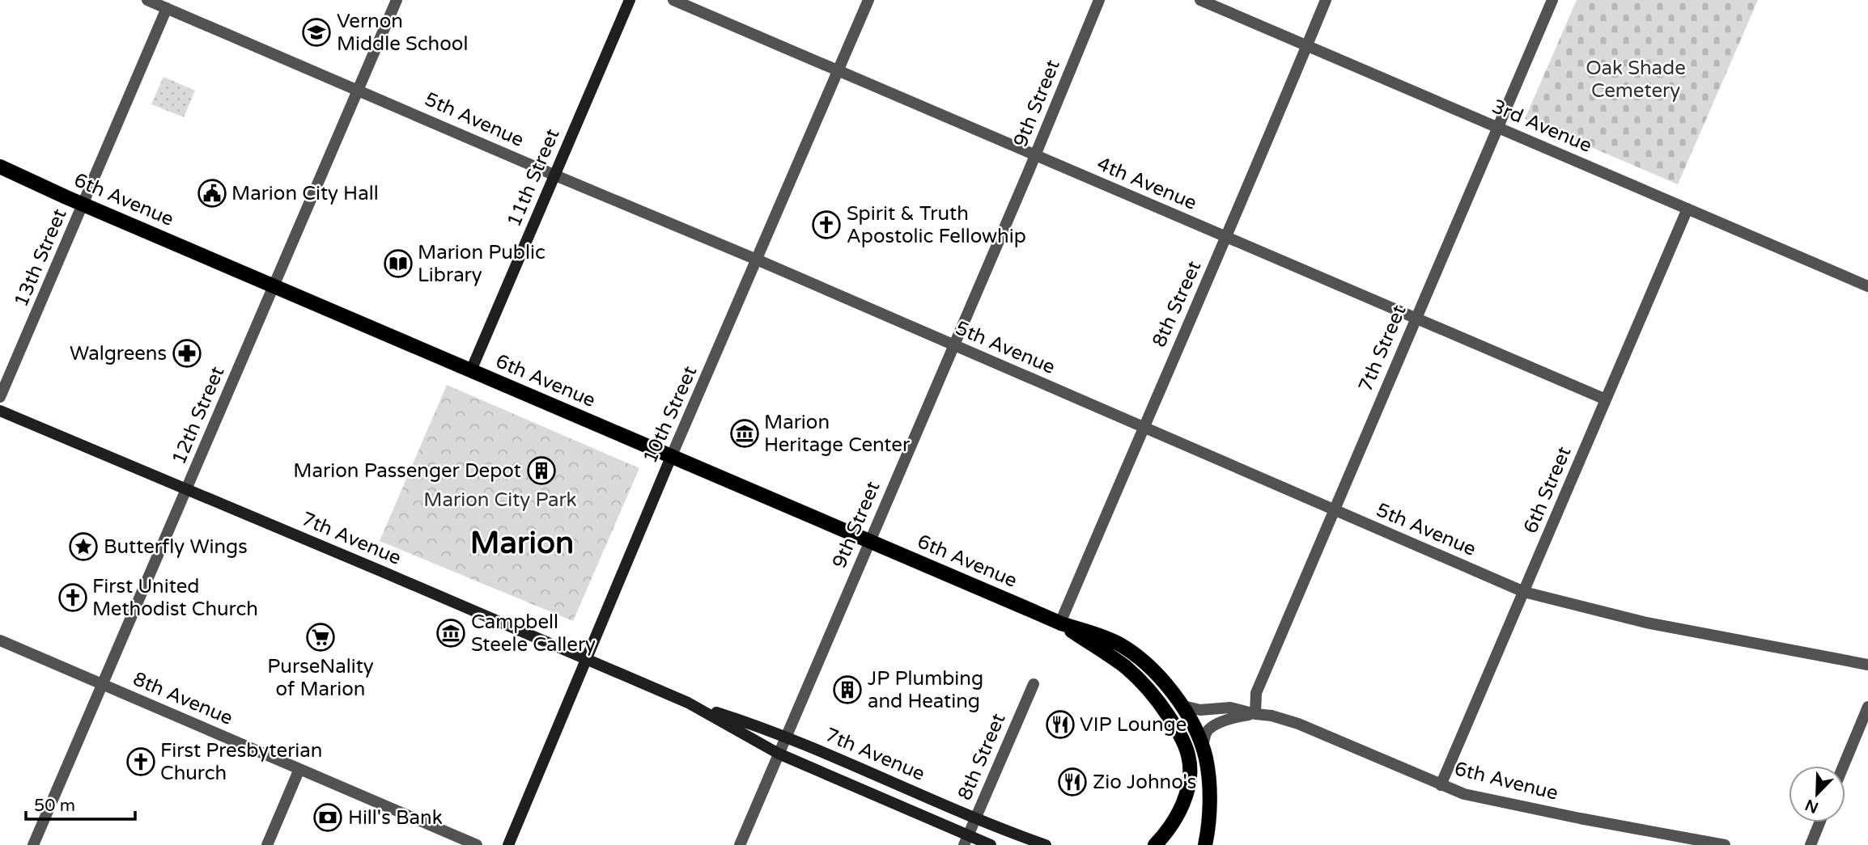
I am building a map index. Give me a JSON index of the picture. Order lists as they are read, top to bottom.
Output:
{
  "streets": {
    "main road": [
      "11th Street",
      "6th Avenue",
      "10th Street",
      "7th Avenue"
    ],
    "street": [
      "9th Street",
      "5th Avenue",
      "3rd Avenue",
      "4th Avenue",
      "13th Street",
      "8th Street",
      "7th Street",
      "12th Street",
      "6th Street",
      "8th Avenue"
    ]
  },
  "crossings": [
    ["9th Street", "5th Avenue"],
    ["9th Street", "4th Avenue"],
    ["9th Street", "6th Avenue"],
    ["9th Street", "7th Avenue"],
    ["5th Avenue", "11th Street"],
    ["5th Avenue", "13th Street"],
    ["5th Avenue", "8th Street"],
    ["5th Avenue", "7th Street"],
    ["5th Avenue", "10th Street"],
    ["5th Avenue", "12th Street"],
    ["5th Avenue", "6th Street"],
    ["3rd Avenue", "8th Street"],
    ["3rd Avenue", "7th Street"],
    ["3rd Avenue", "6th Street"],
    ["11th Street", "6th Avenue"],
    ["4th Avenue", "8th Street"],
    ["4th Avenue", "7th Street"],
    ["4th Avenue", "10th Street"],
    ["4th Avenue", "6th Street"],
    ["6th Avenue", "13th Street"],
    ["6th Avenue", "8th Street"],
    ["6th Avenue", "7th Street"],
    ["6th Avenue", "10th Street"],
    ["6th Avenue", "12th Street"],
    ["6th Avenue", "6th Street"],
    ["8th Street", "7th Avenue"],
    ["10th Street", "7th Avenue"],
    ["12th Street", "7th Avenue"],
    ["12th Street", "8th Avenue"]
  ],
  "districts": ["Marion"],
  "parks": ["Oak Shade Cemetery", "Marion City Park"],
  "places": {
    "school or university": ["Vernon Middle School"],
    "public building": ["Marion City Hall"],
    "church": ["Spirit & Truth Apostolic Fellowhip", "First United Methodist Church", "First Presbyterian Church"],
    "library": ["Marion Public Library"],
    "pharmacy": ["Walgreens"],
    "museum": ["Marion Heritage Center", "Campbell Steele Callery"],
    "building": ["Marion Passenger Depot", "JP Plumbing and Heating"],
    "place": ["Butterfly Wings"],
    "supermarket": ["PurseNality of Marion"],
    "restaurant": ["VIP Lounge", "Zio Johno's"],
    "bank": ["Hill's Bank"]
  },
  "scale_bar": "50 m",
  "north": "bottom left"
}
